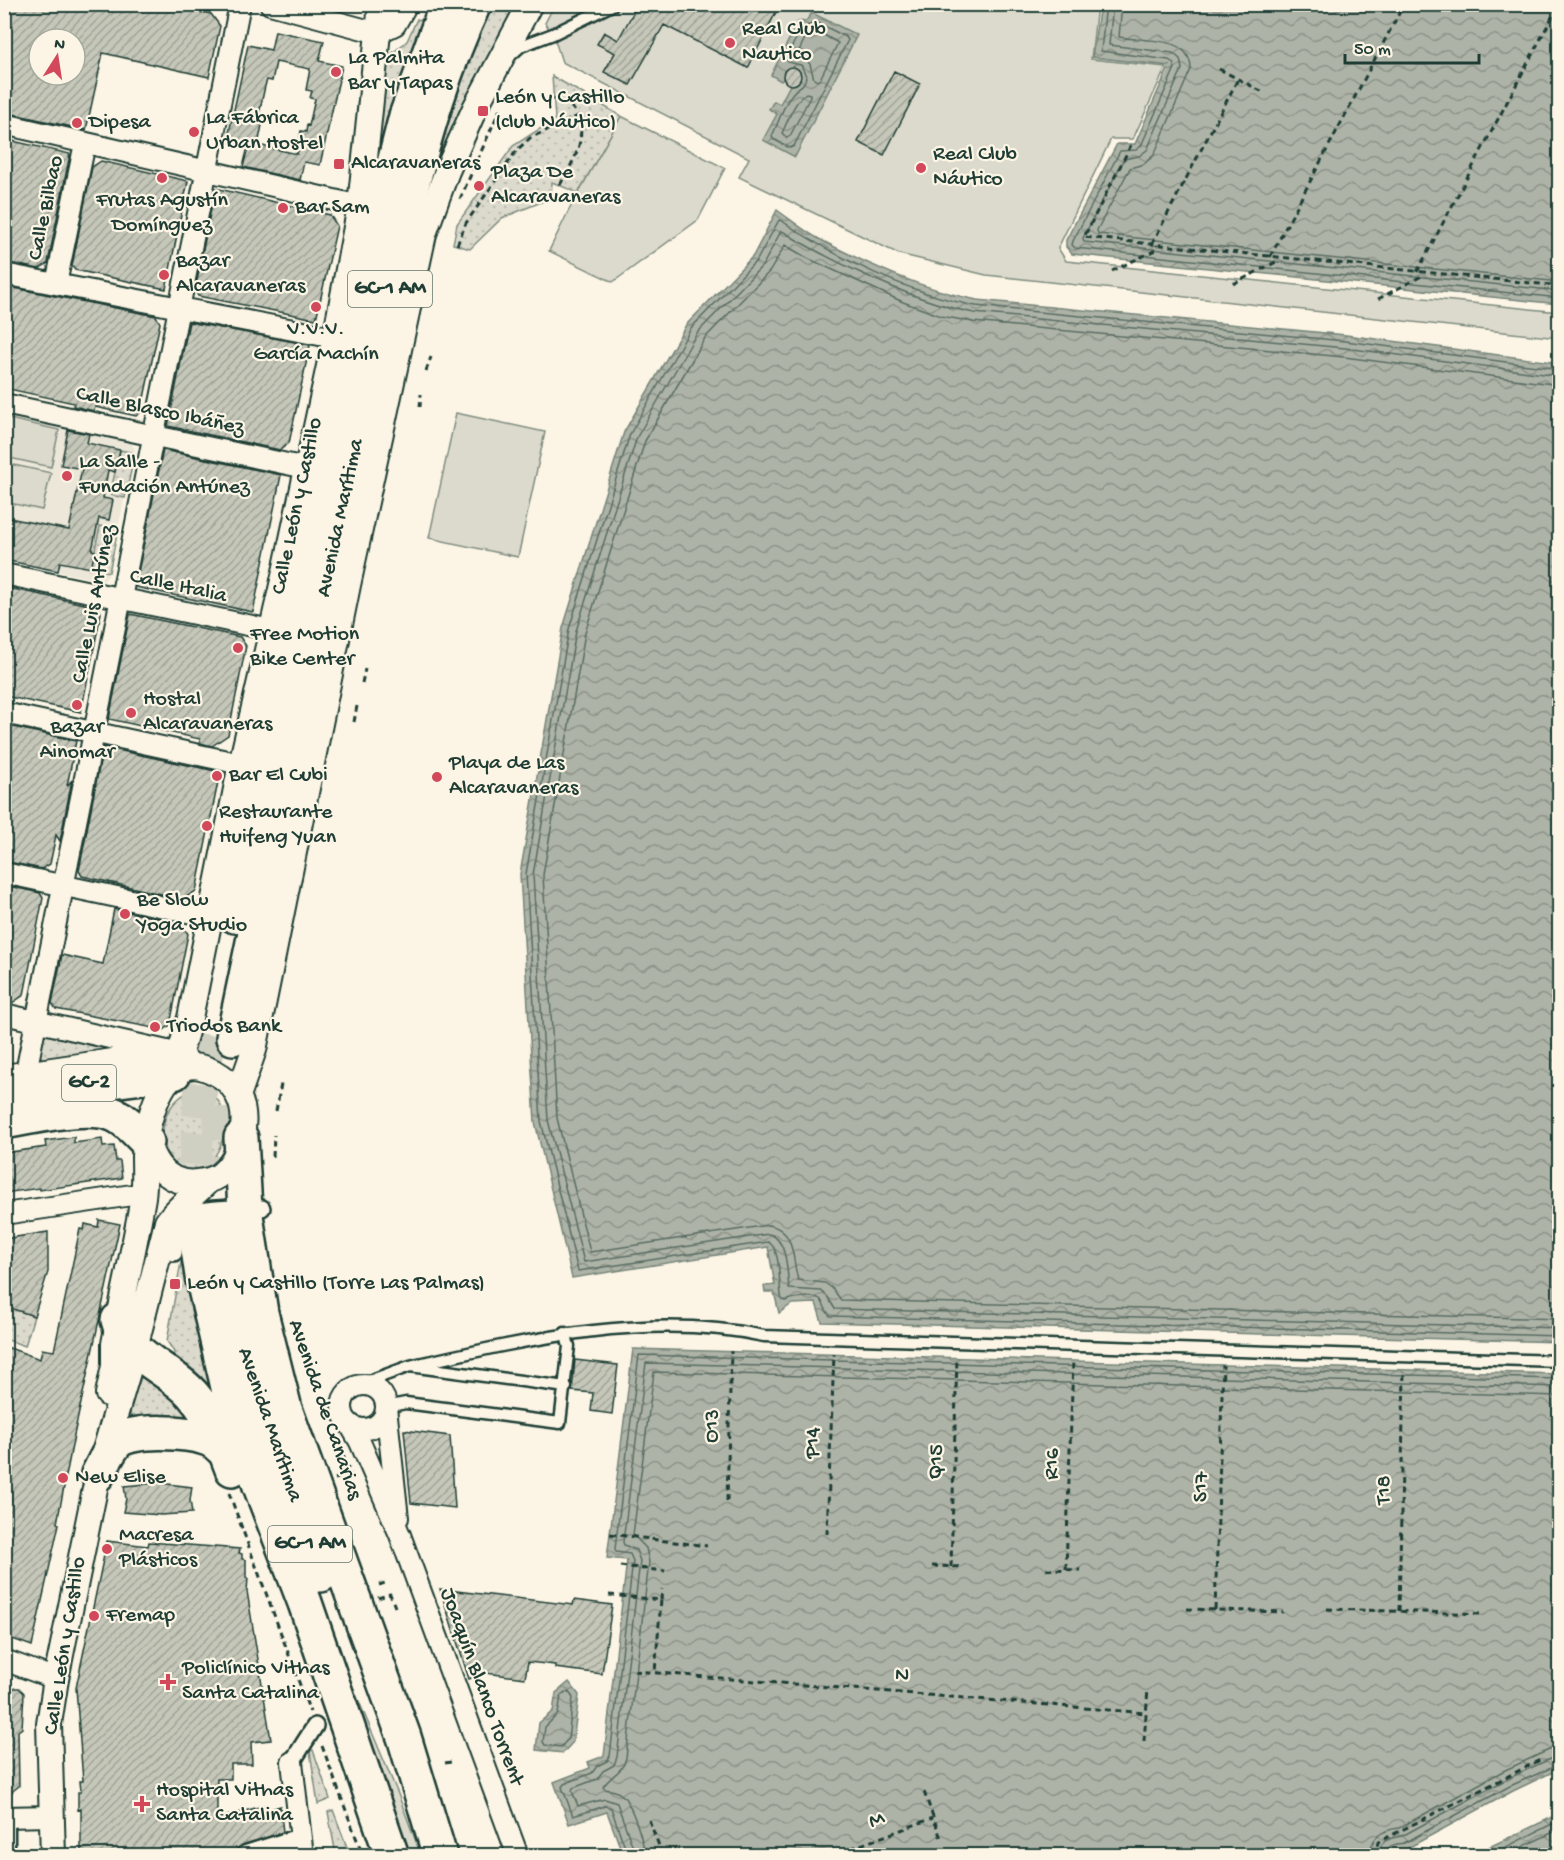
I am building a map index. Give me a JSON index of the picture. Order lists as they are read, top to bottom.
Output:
{
  "streets": {
    "highway": ["GC-1 AM", "Avenida Marítima", "GC-2"],
    "street": [
      "Calle Bilbao",
      "Calle Blasco Ibáñez",
      "Calle León y Castillo",
      "Calle Italia",
      "Calle Luis Antúnez",
      "Joaquín Blanco Torrent"
    ],
    "path": [
      "O13",
      "P14",
      "Q15",
      "R16",
      "S17",
      "T18",
      "N",
      "M"
    ]
  },
  "crossings": [
    ["Calle Blasco Ibáñez", "Calle León y Castillo"],
    ["Calle Blasco Ibáñez", "Avenida Marítima"],
    ["Calle Blasco Ibáñez", "Calle Luis Antúnez"],
    ["Calle León y Castillo", "Avenida Marítima"],
    ["Calle León y Castillo", "Calle Italia"],
    ["Calle León y Castillo", "GC-2"],
    ["Calle Italia", "Calle Luis Antúnez"],
    ["Calle Luis Antúnez", "GC-2"]
  ],
  "places": {
    "other": [
      "Real Club Nautico",
      "La Palmita Bar y Tapas",
      "Dipesa",
      "La Fábrica Urban Hostel",
      "Real Club Náutico",
      "Frutas Agustín Domínguez",
      "Plaza De Alcaravaneras",
      "Bar Sam",
      "Bazar Alcaravaneras",
      "V.V.V. García Machín",
      "La Salle - Fundación Antúnez",
      "Free Motion Bike Center",
      "Bazar Ainomar",
      "Hostal Alcaravaneras",
      "Bar El Cubi",
      "Playa de Las Alcaravaneras",
      "Restaurante Huifeng Yuan",
      "Be Slow Yoga Studio",
      "Triodos Bank",
      "New Elise",
      "Macresa Plásticos",
      "Fremap"
    ],
    "transit": ["León y Castillo (club Náutico)", "Alcaravaneras", "León y Castillo (Torre Las Palmas)"],
    "health": ["Policlínico Vithas Santa Catalina", "Hospital Vithas Santa Catalina"]
  },
  "scale_bar": "50 m",
  "north": "top"
}
